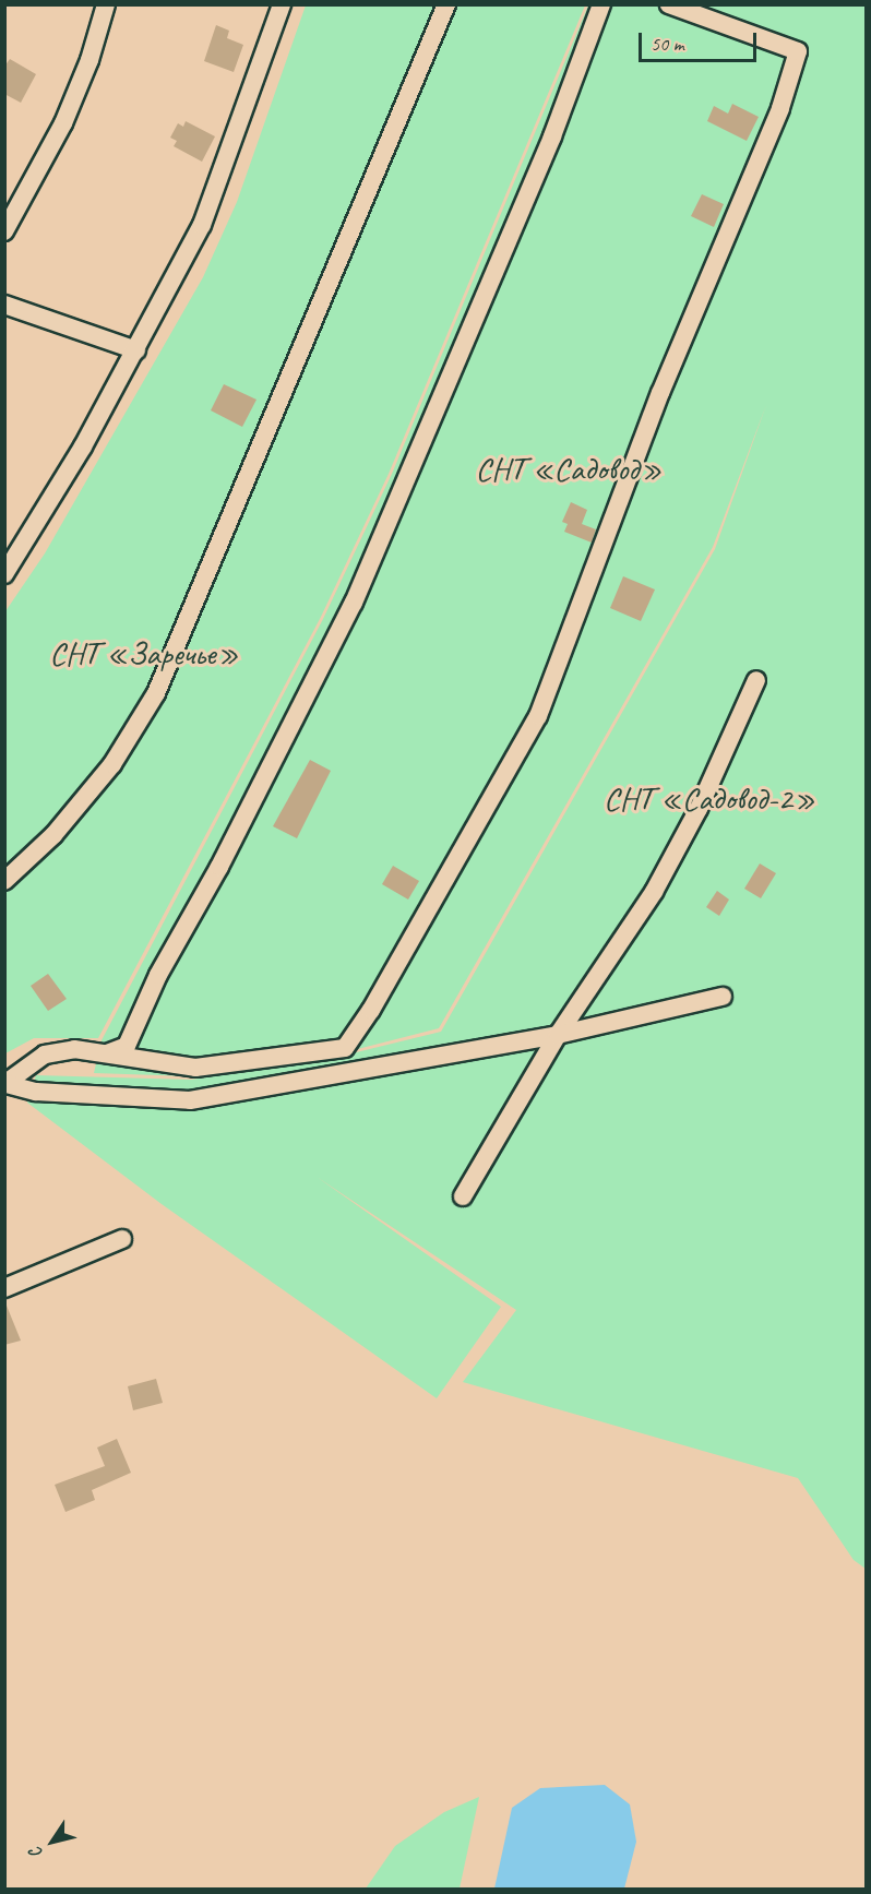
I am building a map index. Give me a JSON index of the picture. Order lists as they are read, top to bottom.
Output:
{
  "parks": ["СНТ «Садовод»", "СНТ «Заречье»", "СНТ «Садовод-2»"],
  "scale_bar": "50 m",
  "north": "bottom left"
}
